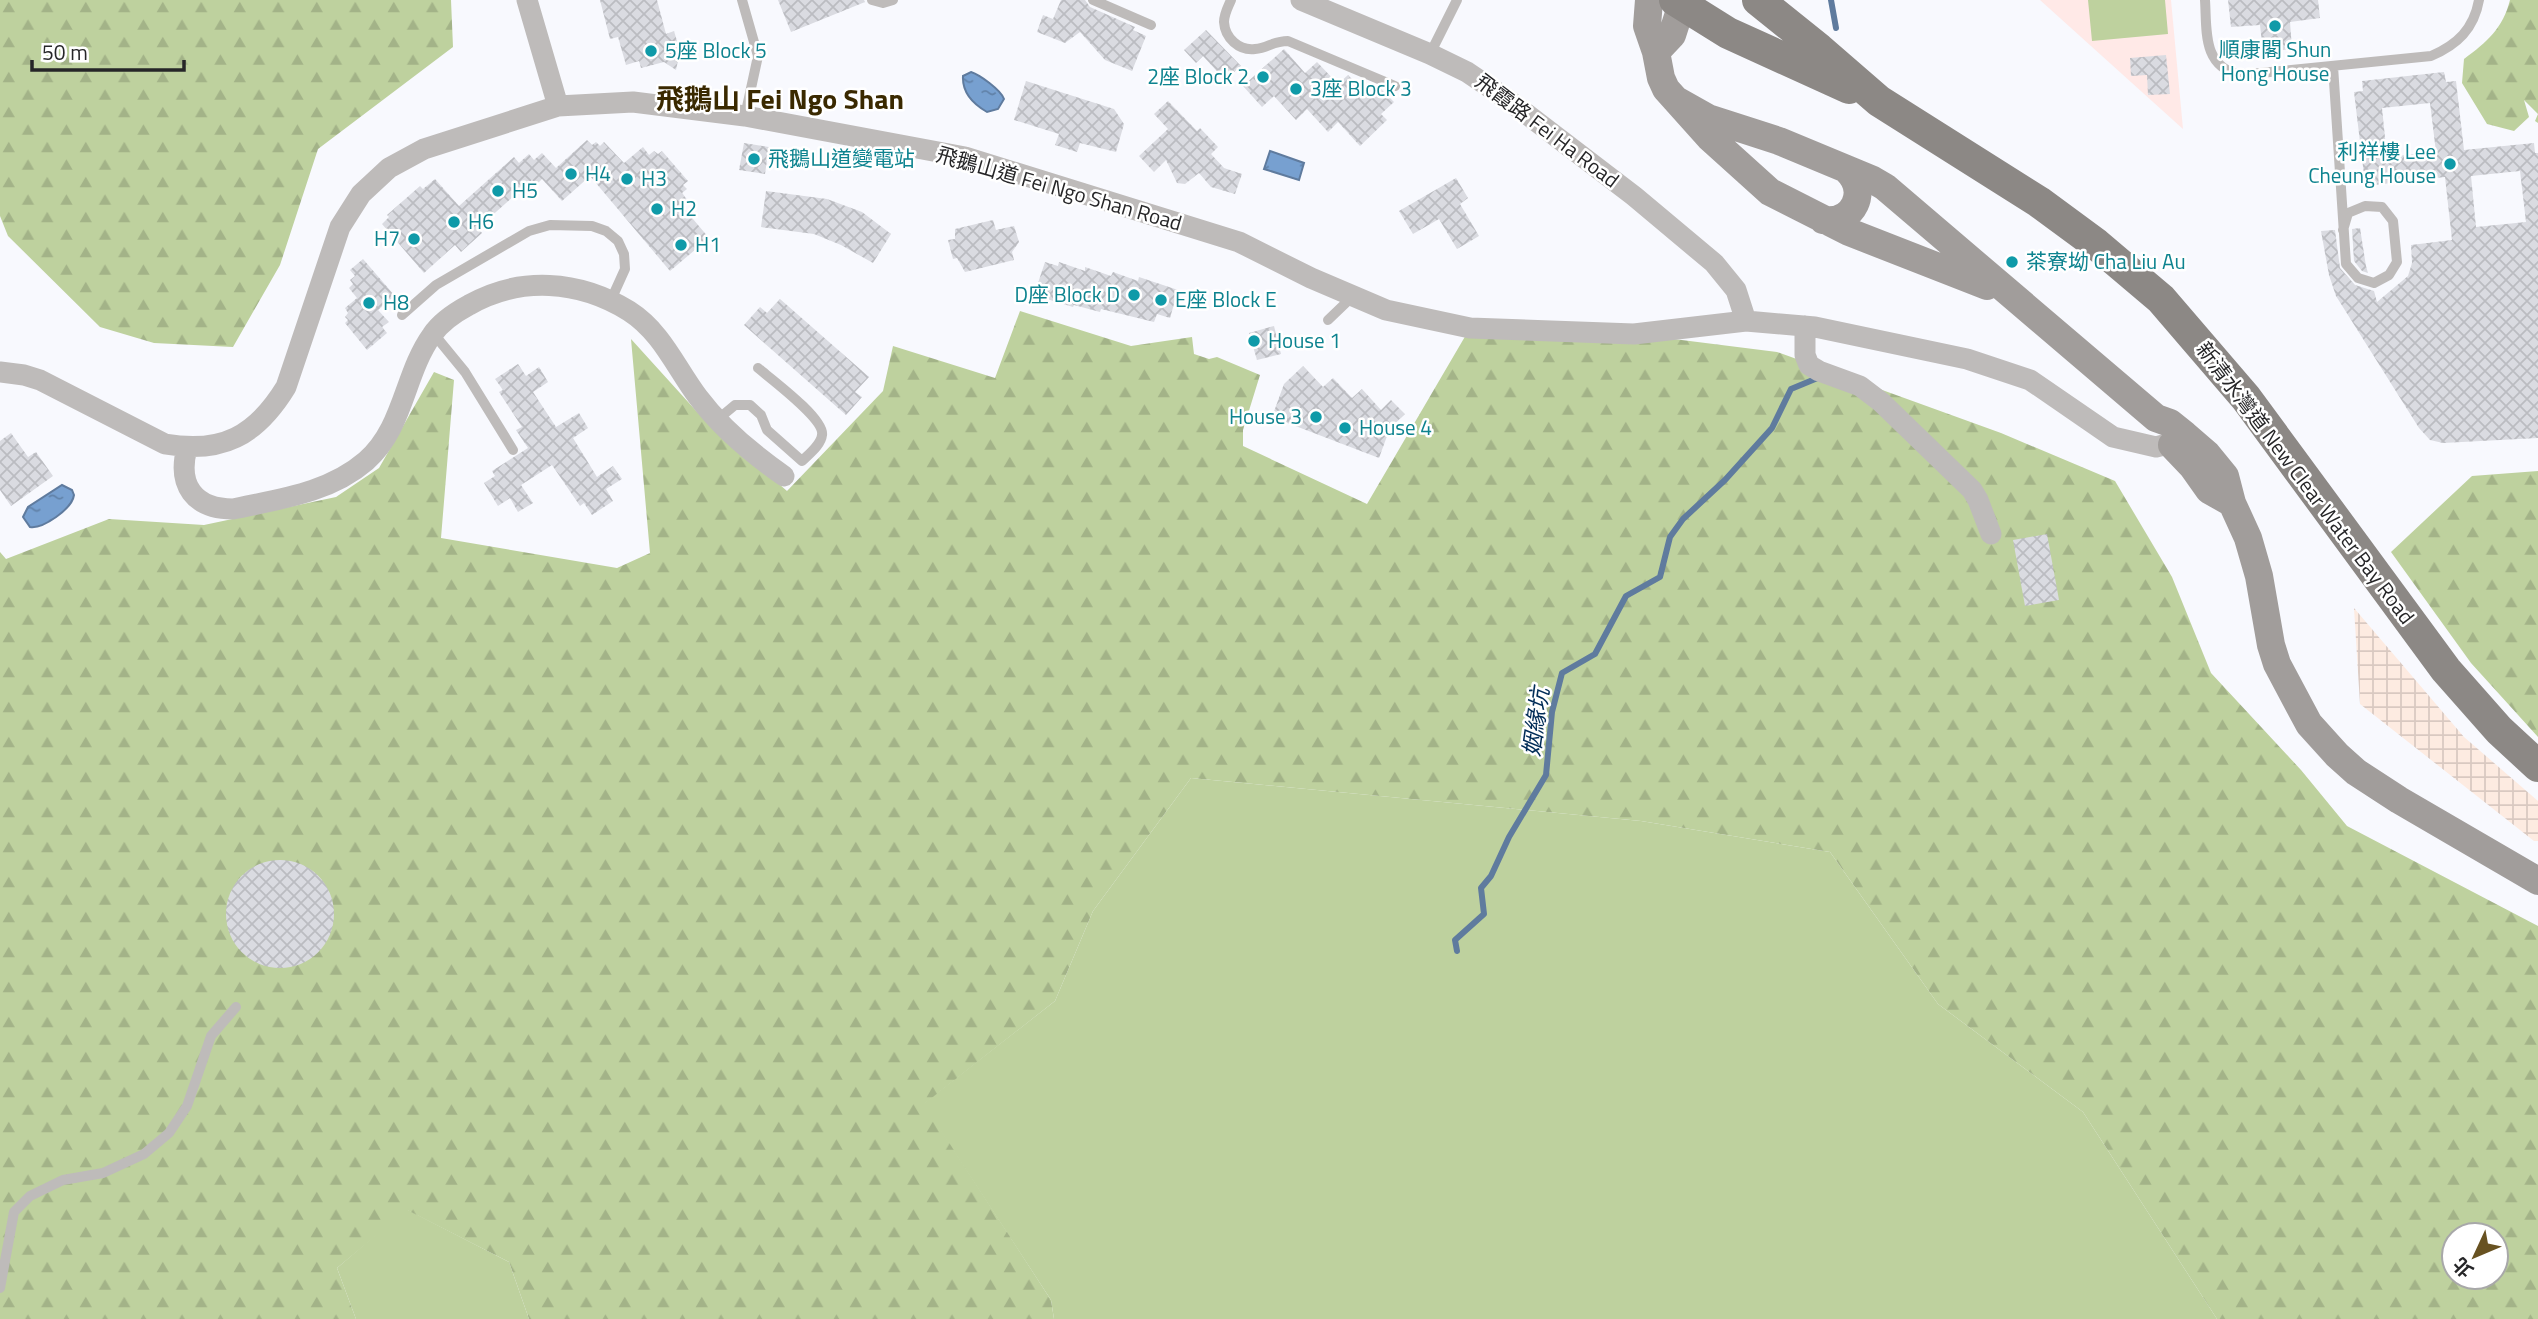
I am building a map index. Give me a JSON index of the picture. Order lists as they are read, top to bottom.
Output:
{
  "streets": {
    "main road": ["新清水灣道 New Clear Water Bay Road"],
    "street": ["飛霞路 Fei Ha Road", "飛鵝山道 Fei Ngo Shan Road"]
  },
  "crossings": [
    ["飛霞路 Fei Ha Road", "飛鵝山道 Fei Ngo Shan Road"]
  ],
  "districts": ["飛鵝山 Fei Ngo Shan"],
  "water": ["姻緣坑"],
  "places": [
    "順康閣 Shun Hong House",
    "5座 Block 5",
    "2座 Block 2",
    "3座 Block 3",
    "飛鵝山道變電站",
    "利祥樓 Lee Cheung House",
    "H4",
    "H3",
    "H5",
    "H2",
    "H6",
    "H7",
    "H1",
    "茶寮坳 Cha Liu Au",
    "D座 Block D",
    "E座 Block E",
    "H8",
    "House 1",
    "House 3",
    "House 4"
  ],
  "scale_bar": "50 m",
  "north": "bottom left"
}
